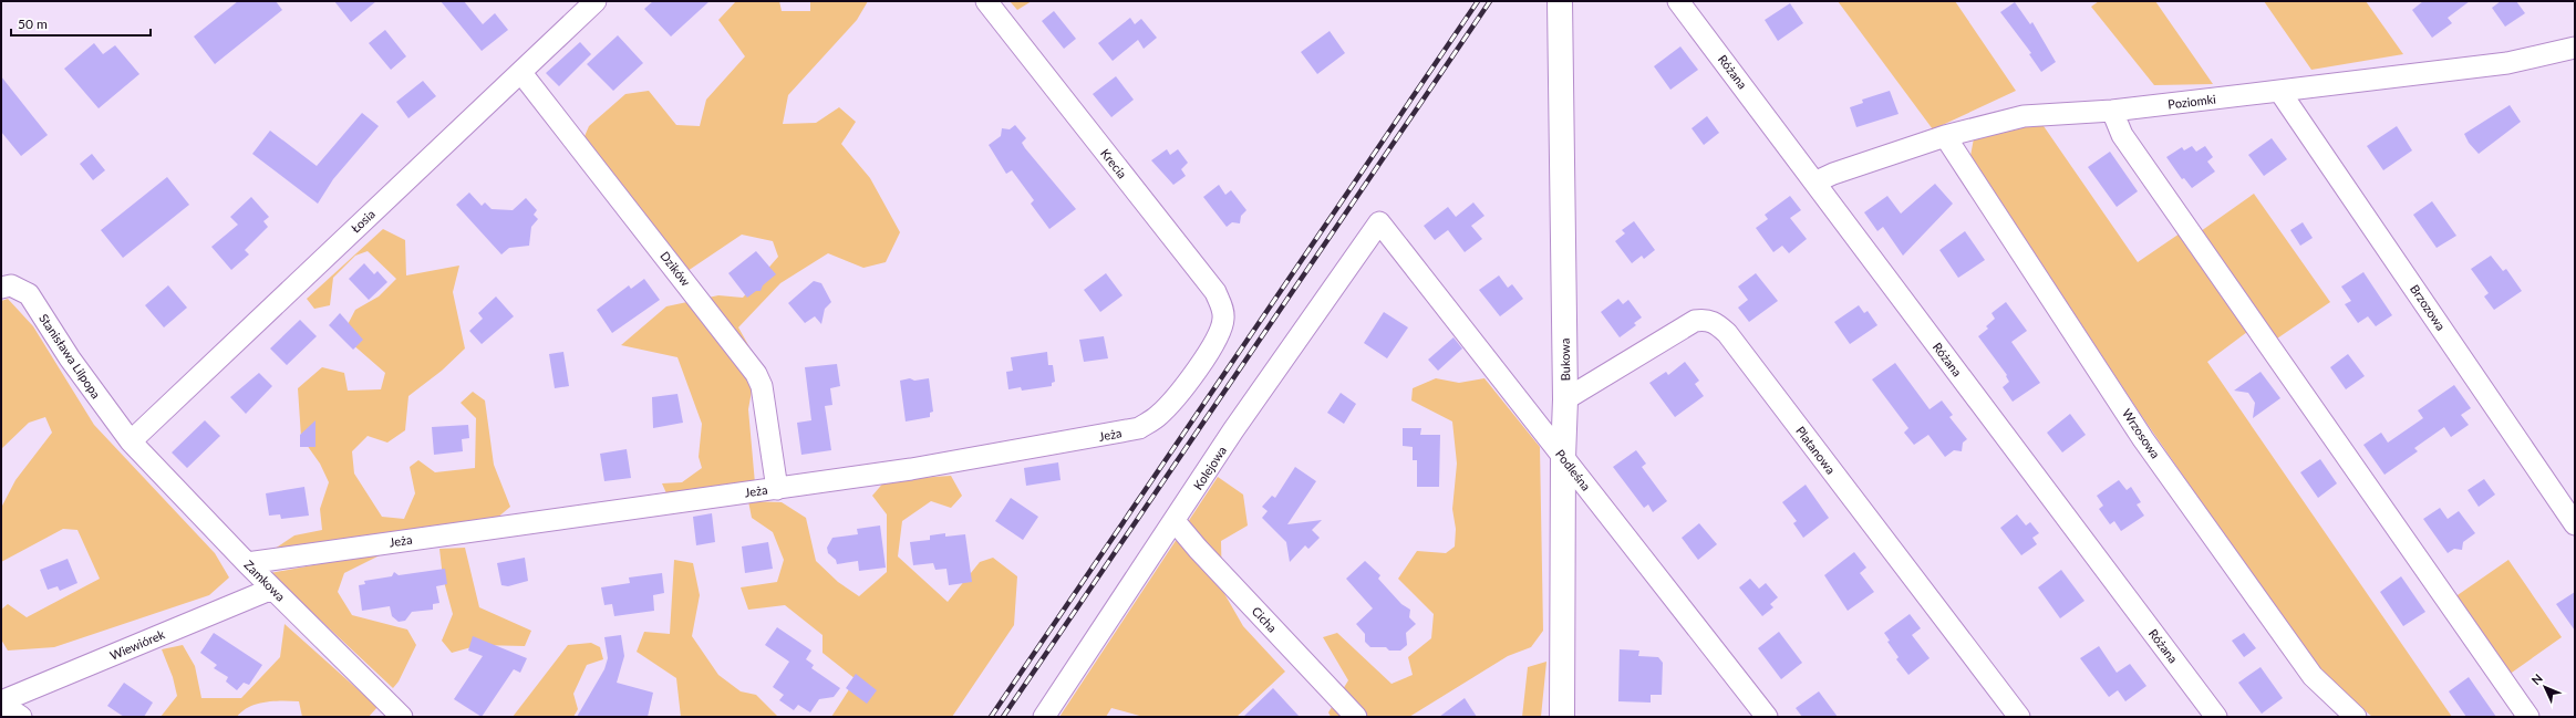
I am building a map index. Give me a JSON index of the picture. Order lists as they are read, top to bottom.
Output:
{
  "streets": {
    "street": [
      "Różana",
      "Poziomki",
      "Krecia",
      "Łosia",
      "Dzików",
      "Brzozowa",
      "Stanisława Lilpopa",
      "Bukowa",
      "Wrzosowa",
      "Jeża",
      "Platanowa",
      "Kolejowa",
      "Podleśna",
      "Zamkowa",
      "Cicha",
      "Wiewiórek"
    ]
  },
  "crossings": [
    ["Różana", "Poziomki"],
    ["Poziomki", "Brzozowa"],
    ["Poziomki", "Wrzosowa"],
    ["Krecia", "Jeża"],
    ["Łosia", "Dzików"],
    ["Łosia", "Stanisława Lilpopa"],
    ["Łosia", "Zamkowa"],
    ["Dzików", "Jeża"],
    ["Stanisława Lilpopa", "Zamkowa"],
    ["Bukowa", "Platanowa"],
    ["Bukowa", "Podleśna"],
    ["Jeża", "Zamkowa"],
    ["Kolejowa", "Podleśna"],
    ["Kolejowa", "Cicha"],
    ["Zamkowa", "Wiewiórek"]
  ],
  "scale_bar": "50 m",
  "north": "top left"
}
